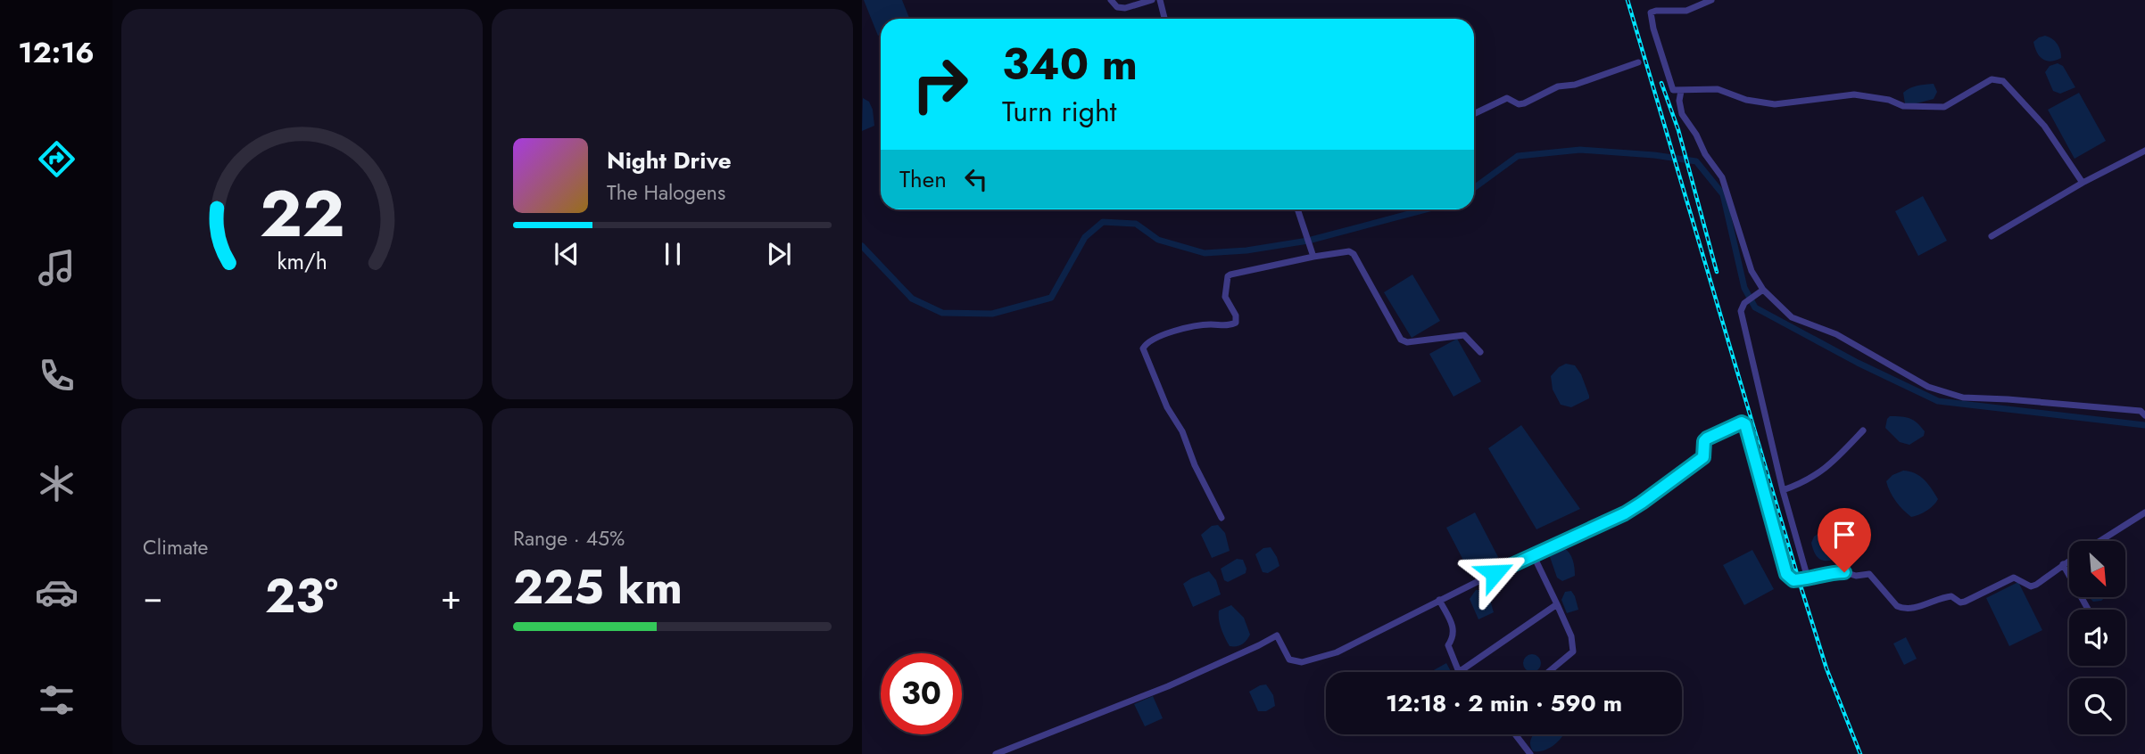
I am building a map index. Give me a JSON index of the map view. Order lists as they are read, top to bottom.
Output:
{
  "north": "bottom right",
  "page": {
    "tabs": "12:16",
    "turn": ["340 m", "Turn right"],
    "song": ["Night Drive", "The Halogens"],
    "then": "Then",
    "tile": [
      "Climate",
      ["Range · 45%", "225 km"]
    ],
    "heat": ["−", "23°", "+"],
    "limit": "30",
    "trip": "12:18 · 2 min · 590 m",
    "gauge": ["22", "km/h"]
  }
}
